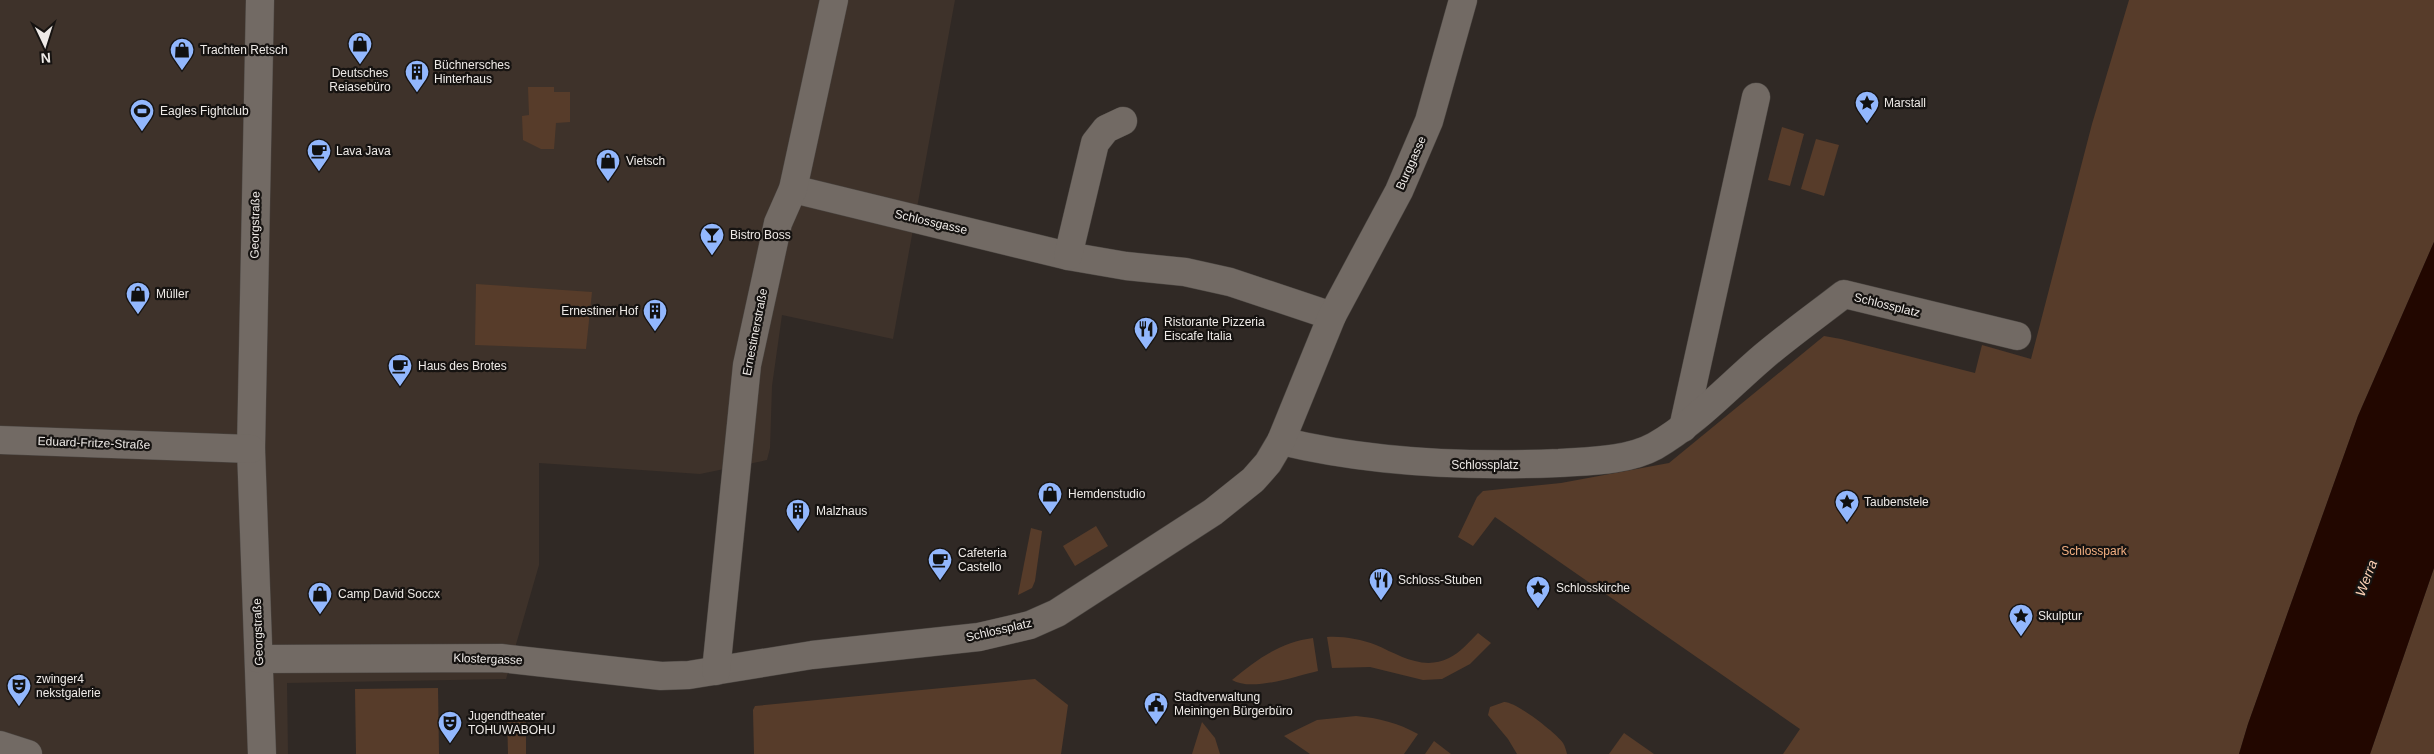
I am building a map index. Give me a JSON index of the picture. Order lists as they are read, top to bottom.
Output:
{
  "streets": {
    "street": [
      "Burggasse",
      "Schlossgasse",
      "Georgstraße",
      "Schlossplatz",
      "Ernestinerstraße",
      "Eduard-Fritze-Straße",
      "Klostergasse"
    ]
  },
  "crossings": [
    ["Burggasse", "Schlossgasse"],
    ["Burggasse", "Schlossplatz"],
    ["Schlossgasse", "Schlossplatz"],
    ["Schlossgasse", "Ernestinerstraße"],
    ["Georgstraße", "Eduard-Fritze-Straße"],
    ["Georgstraße", "Klostergasse"],
    ["Schlossplatz", "Ernestinerstraße"],
    ["Schlossplatz", "Klostergasse"],
    ["Ernestinerstraße", "Klostergasse"]
  ],
  "water": ["Werra"],
  "parks": ["Schlosspark"],
  "places": {
    "shop": [
      "Deutsches Reiasebüro",
      "Trachten Retsch",
      "Vietsch",
      "Müller",
      "Hemdenstudio",
      "Camp David Soccx"
    ],
    "building": ["Büchnersches Hinterhaus", "Ernestiner Hof", "Malzhaus"],
    "place": [
      "Marstall",
      "Taubenstele",
      "Schlosskirche",
      "Skulptur"
    ],
    "sports": ["Eagles Fightclub"],
    "cafe": ["Lava Java", "Haus des Brotes", "Cafeteria Castello"],
    "bar": ["Bistro Boss"],
    "restaurant": ["Ristorante Pizzeria Eiscafe Italia", "Schloss-Stuben"],
    "theatre": ["zwinger4 nekstgalerie", "Jugendtheater TOHUWABOHU"],
    "public building": ["Stadtverwaltung Meiningen Bürgerbüro"]
  },
  "north": "bottom"
}
